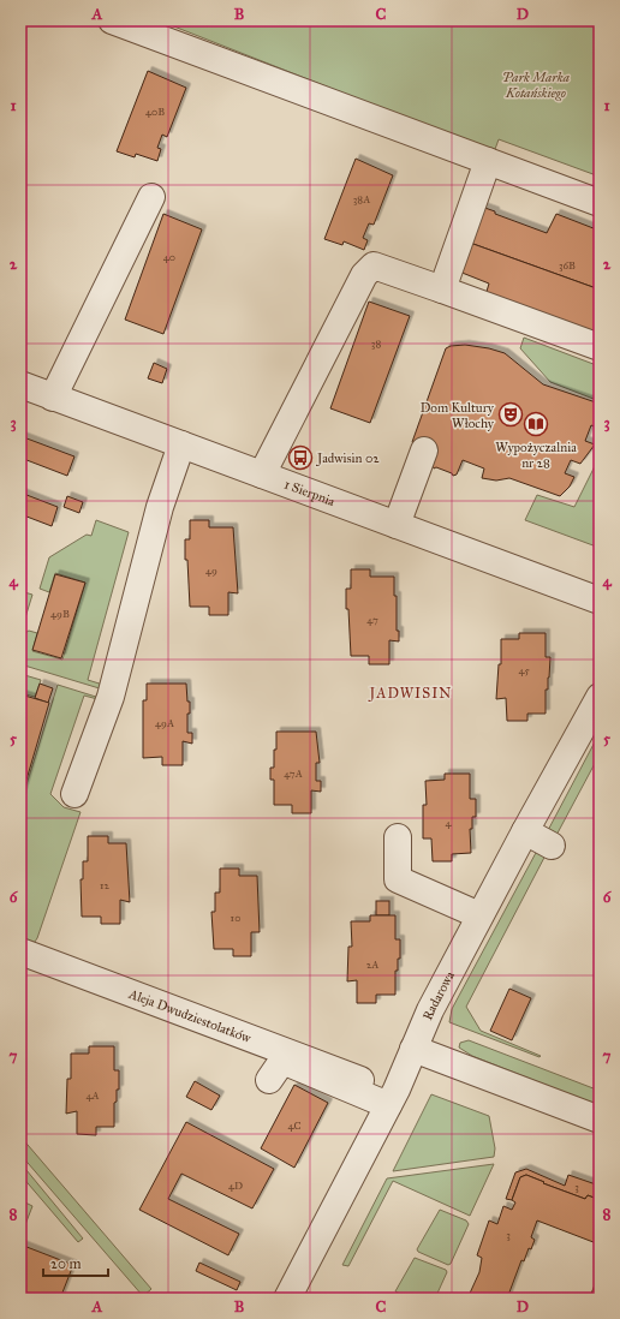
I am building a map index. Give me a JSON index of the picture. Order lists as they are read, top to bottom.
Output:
{
  "streets": {
    "street": ["1 Sierpnia", "Radarowa", "Aleja Dwudziestolatków"]
  },
  "districts": ["JADWISIN"],
  "parks": ["Park Marka Kotańskiego"],
  "places": {
    "theatre": ["Dom Kultury Włochy"],
    "library": ["Wypożyczalnia nr 28"],
    "bus stop": ["Jadwisin 02"]
  },
  "house_numbers": [
    "40B",
    "38A",
    "40",
    "36B",
    "38",
    "49",
    "49B",
    "47",
    "45",
    "49A",
    "47A",
    "4",
    "12",
    "10",
    "2A",
    "4A",
    "4C",
    "4D",
    "3",
    "3"
  ],
  "scale_bar": "20 m",
  "grid": {
    "columns": [
      "A",
      "B",
      "C",
      "D"
    ],
    "rows": [
      "1",
      "2",
      "3",
      "4",
      "5",
      "6",
      "7",
      "8"
    ]
  }
}
